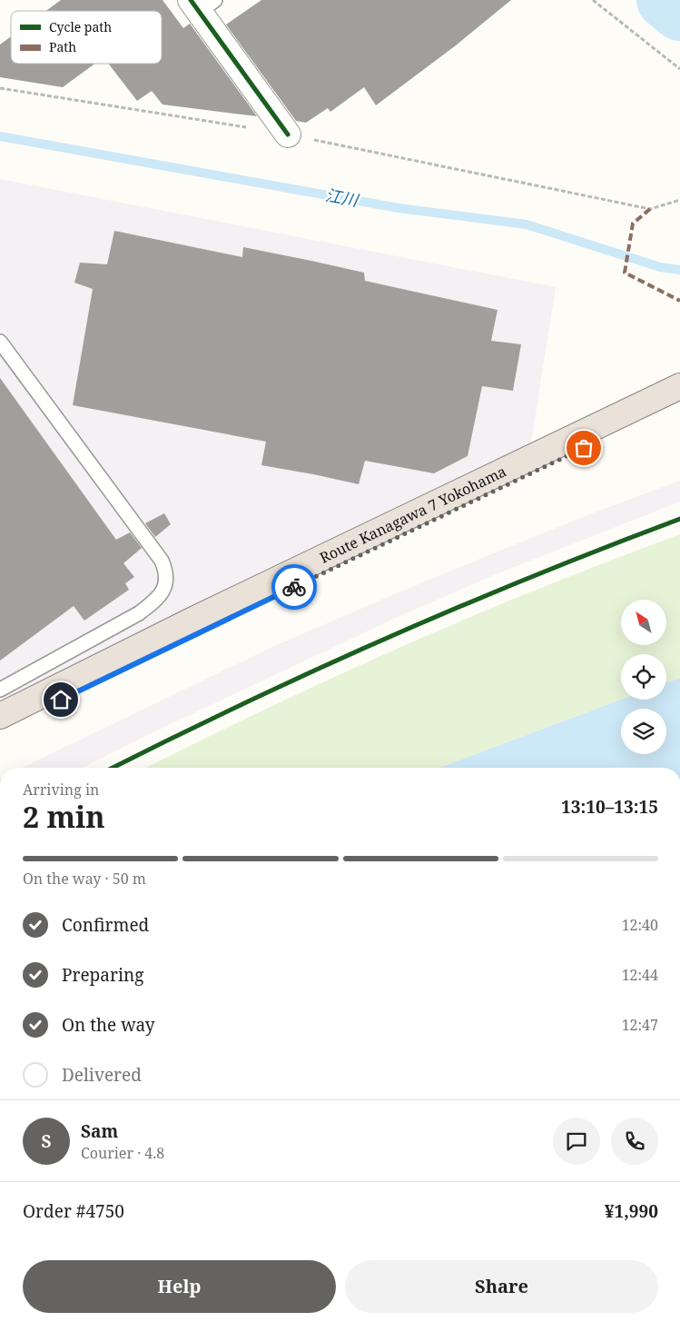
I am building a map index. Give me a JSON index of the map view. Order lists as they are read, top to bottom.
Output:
{
  "streets": {
    "highway": ["Route Kanagawa 7 Yokohama"]
  },
  "water": ["江川"],
  "legend": ["Cycle path", "Path"],
  "north": "top left",
  "page": {
    "heading": ["2 min", "Arriving in", "13:10–13:15"],
    "panel": [
      "Sam",
      "Courier · 4.8",
      "Order #4750",
      "¥1,990"
    ],
    "bar": "On the way · 50 m",
    "list": [
      ["Confirmed", "12:40"],
      ["Preparing", "12:44"],
      ["On the way", "12:47"],
      "Delivered"
    ],
    "round": "S",
    "buttons": ["Help", "Share"]
  }
}
